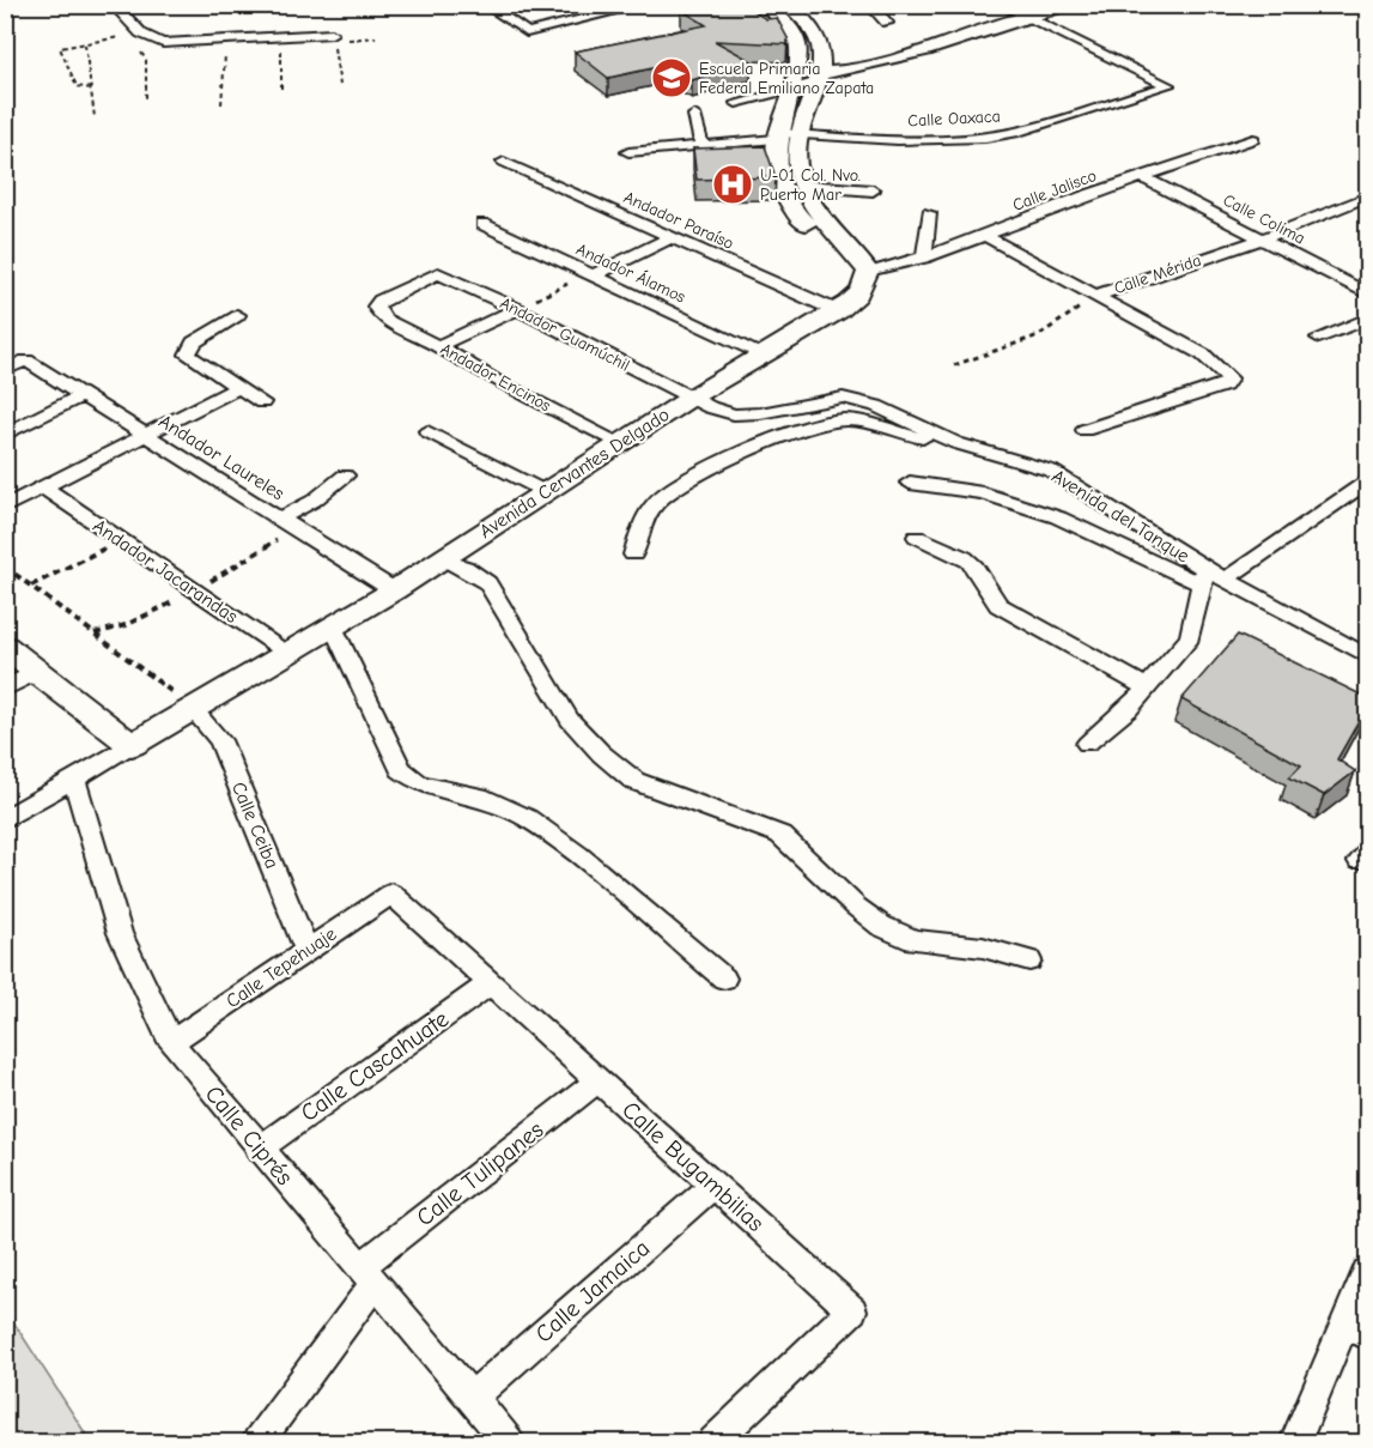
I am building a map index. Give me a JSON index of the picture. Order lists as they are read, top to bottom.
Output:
{
  "streets": {
    "street": [
      "Calle Oaxaca",
      "Calle Jalisco",
      "Calle Colima",
      "Andador Paraíso",
      "Andador Álamos",
      "Calle Mérida",
      "Andador Guamúchil",
      "Andador Encinos",
      "Andador Laureles",
      "Avenida Cervantes Delgado",
      "Avenida del Tanque",
      "Andador Jacarandas",
      "Calle Ceiba",
      "Calle Tepehuaje",
      "Calle Cascahuate",
      "Calle Ciprés",
      "Calle Bugambilias",
      "Calle Tulipanes",
      "Calle Jamaica"
    ]
  },
  "crossings": [
    ["Calle Jalisco", "Calle Colima"],
    ["Calle Jalisco", "Avenida Cervantes Delgado"],
    ["Calle Colima", "Calle Mérida"],
    ["Andador Paraíso", "Avenida Cervantes Delgado"],
    ["Andador Álamos", "Avenida Cervantes Delgado"],
    ["Andador Guamúchil", "Andador Encinos"],
    ["Andador Guamúchil", "Avenida Cervantes Delgado"],
    ["Andador Guamúchil", "Avenida del Tanque"],
    ["Andador Encinos", "Avenida Cervantes Delgado"],
    ["Andador Laureles", "Avenida Cervantes Delgado"],
    ["Avenida Cervantes Delgado", "Avenida del Tanque"],
    ["Avenida Cervantes Delgado", "Andador Jacarandas"],
    ["Avenida Cervantes Delgado", "Calle Ceiba"],
    ["Avenida Cervantes Delgado", "Calle Ciprés"],
    ["Calle Ceiba", "Calle Tepehuaje"],
    ["Calle Tepehuaje", "Calle Ciprés"],
    ["Calle Tepehuaje", "Calle Bugambilias"],
    ["Calle Cascahuate", "Calle Ciprés"],
    ["Calle Cascahuate", "Calle Bugambilias"],
    ["Calle Ciprés", "Calle Tulipanes"],
    ["Calle Ciprés", "Calle Jamaica"],
    ["Calle Bugambilias", "Calle Tulipanes"],
    ["Calle Bugambilias", "Calle Jamaica"]
  ],
  "places": {
    "school or university": ["Escuela Primaria Federal Emiliano Zapata"],
    "hospital": ["U-01 Col. Nvo. Puerto Mar"]
  }
}
